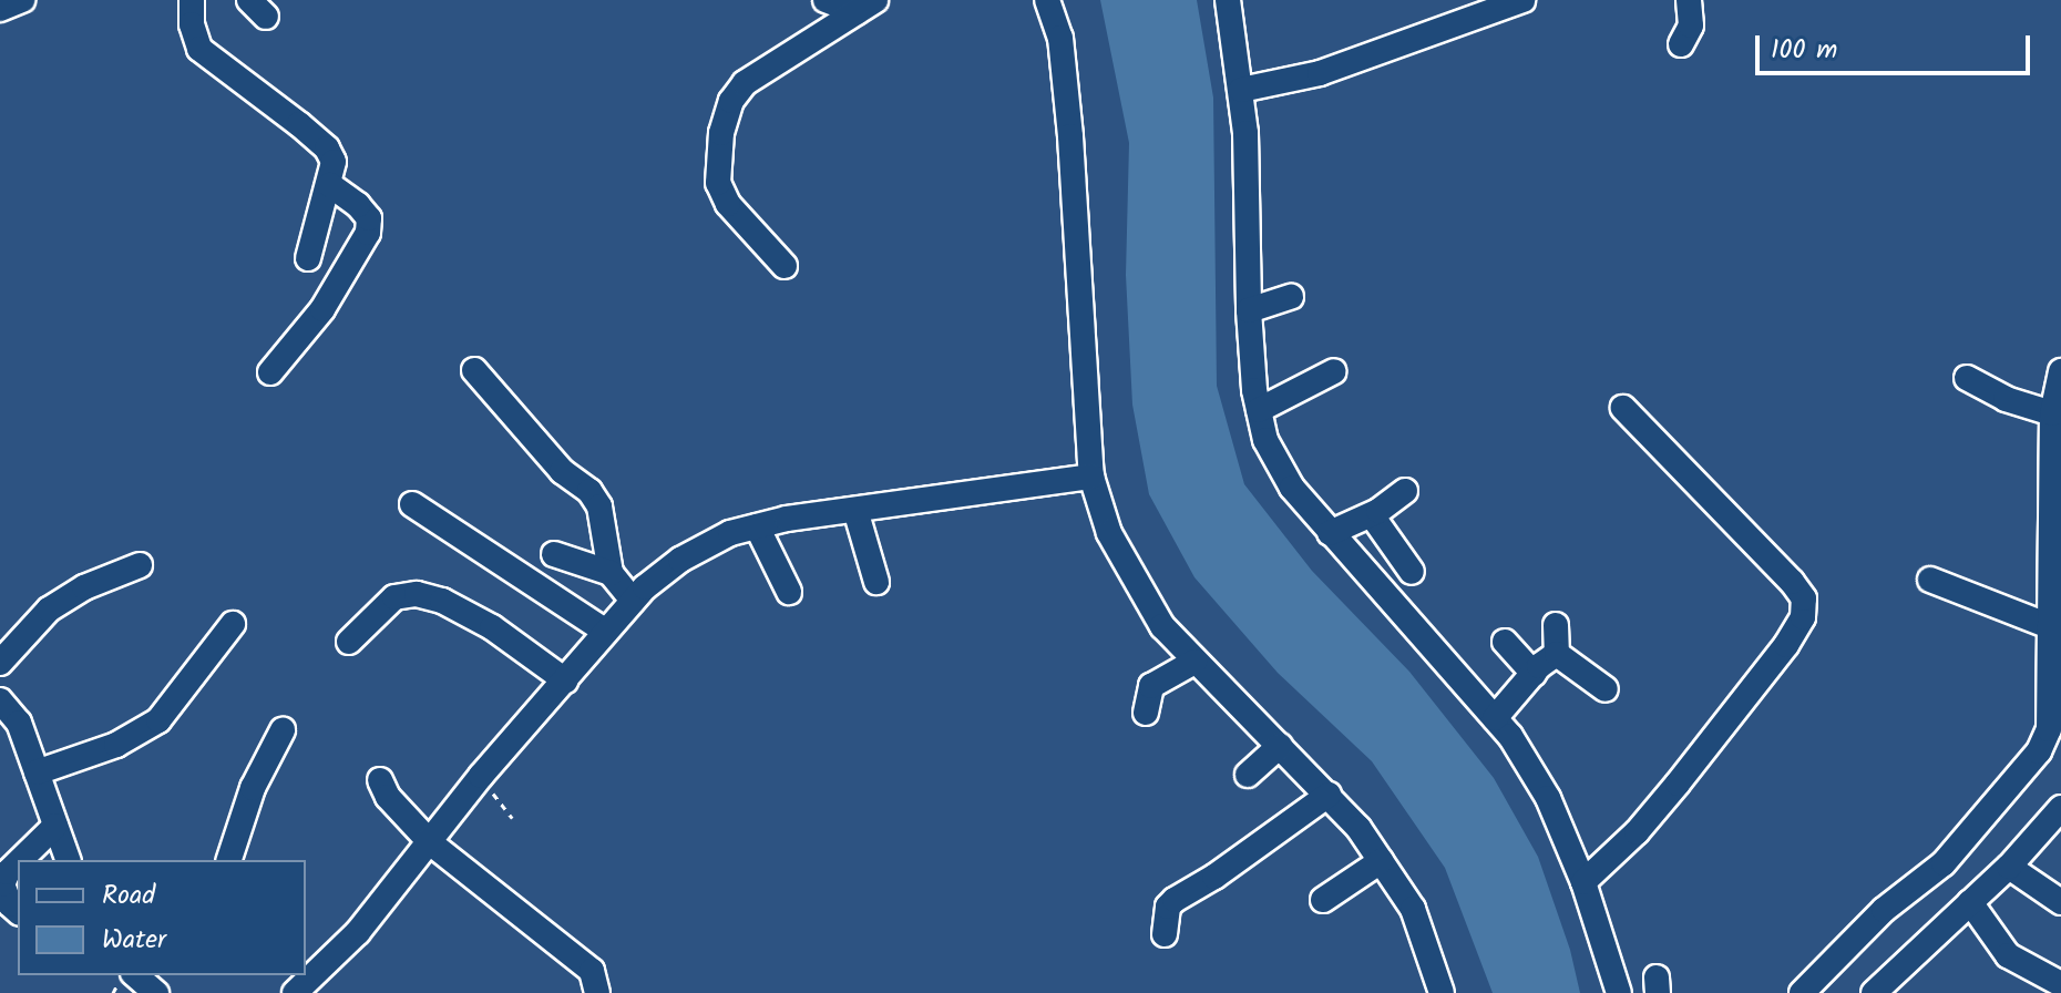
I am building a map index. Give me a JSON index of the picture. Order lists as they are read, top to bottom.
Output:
{
  "legend": ["Road", "Water"],
  "scale_bar": "100 m"
}
